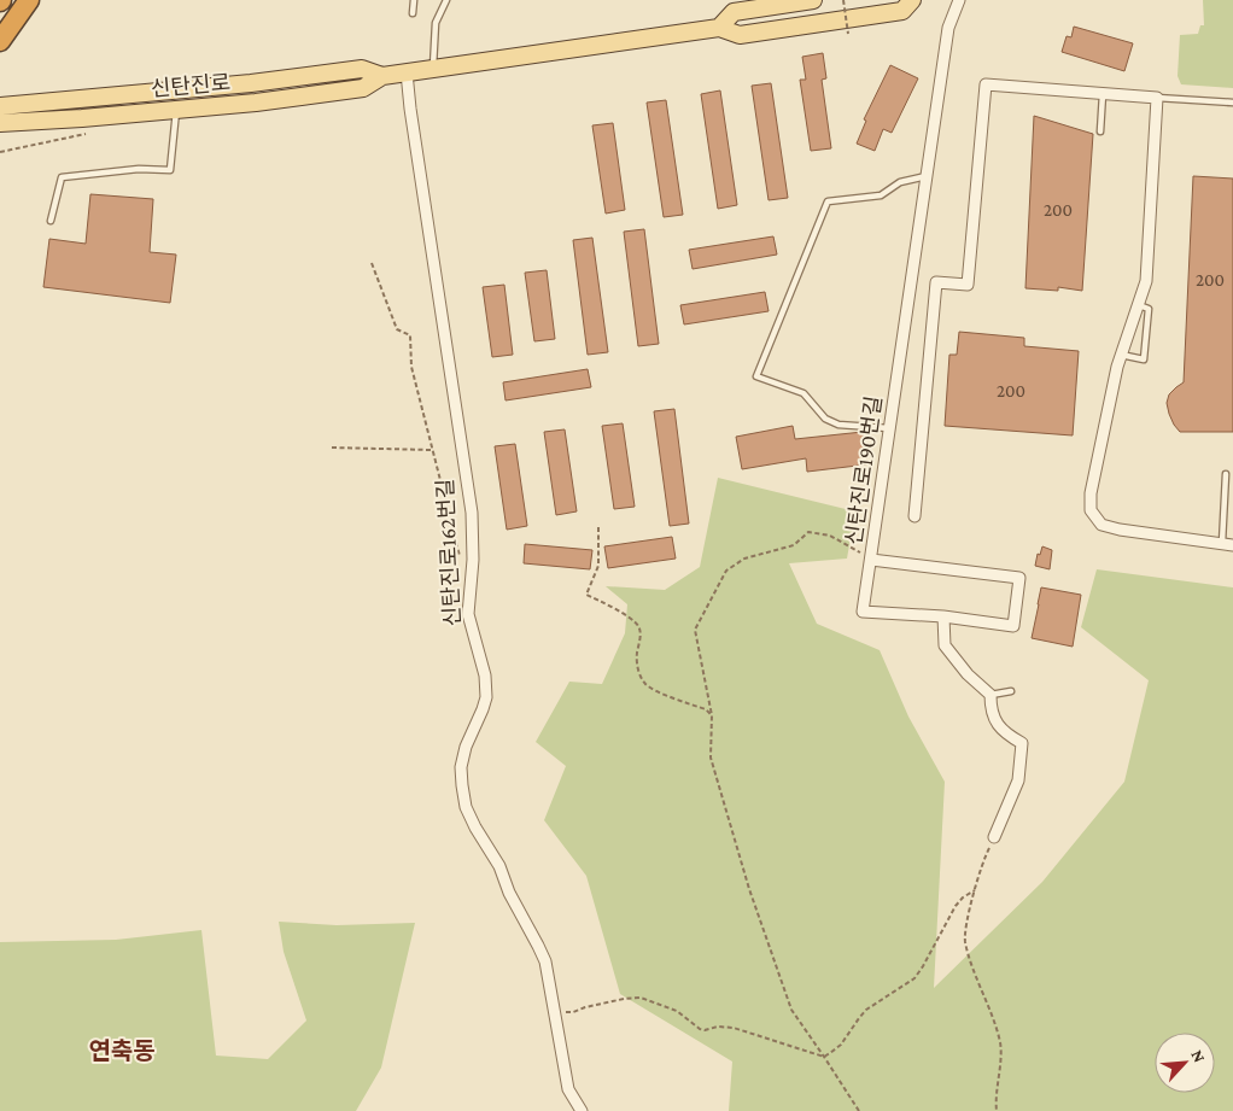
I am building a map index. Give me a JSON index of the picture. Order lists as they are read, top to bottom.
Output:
{
  "streets": {
    "main road": ["신탄진로"],
    "street": ["신탄진로190번길", "신탄진로162번길"]
  },
  "crossings": [
    ["신탄진로", "신탄진로162번길"]
  ],
  "districts": ["연축동"],
  "house_numbers": ["200", "200", "200"],
  "north": "top right"
}
